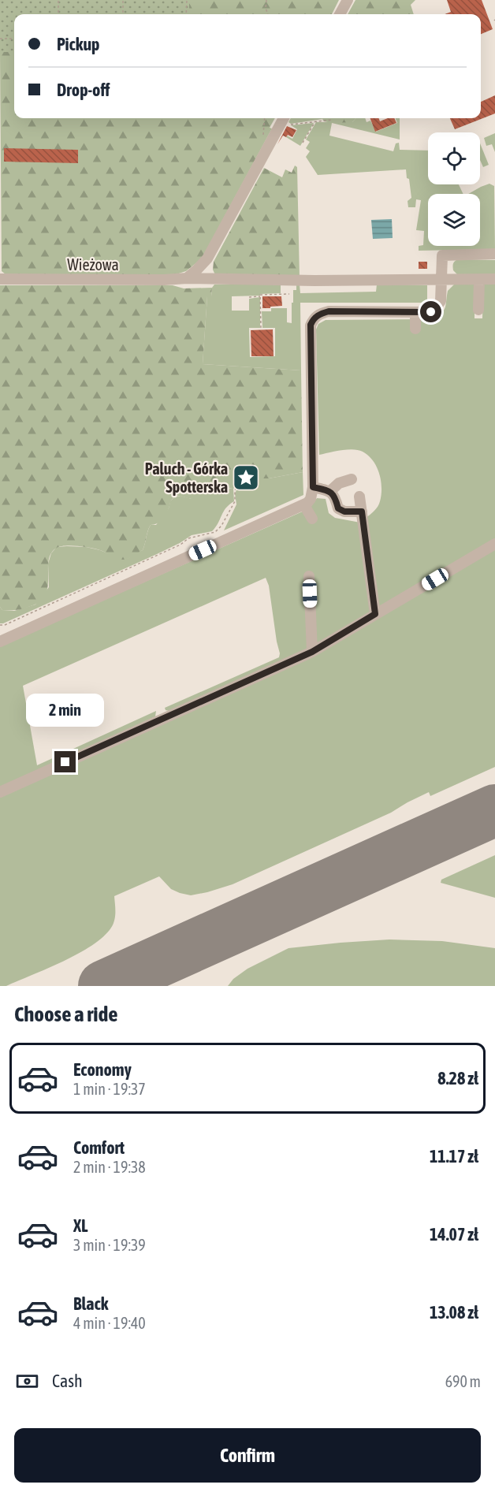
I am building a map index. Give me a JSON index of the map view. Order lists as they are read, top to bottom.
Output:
{
  "streets": {
    "lane": ["Wieżowa"]
  },
  "places": {
    "place": ["Paluch - Górka Spotterska"]
  },
  "page": {
    "banner": ["Pickup", "Drop-off"],
    "bubble": "2 min",
    "heading": "Choose a ride",
    "list": [
      {
        "name": "Economy",
        "note": "1 min · 19:37",
        "value": "8.28 zł"
      },
      {
        "name": "Comfort",
        "note": "2 min · 19:38",
        "value": "11.17 zł"
      },
      {
        "name": "XL",
        "note": "3 min · 19:39",
        "value": "14.07 zł"
      },
      {
        "name": "Black",
        "note": "4 min · 19:40",
        "value": "13.08 zł"
      }
    ],
    "pay": ["Cash", "690 m"],
    "buttons": "Confirm"
  }
}
